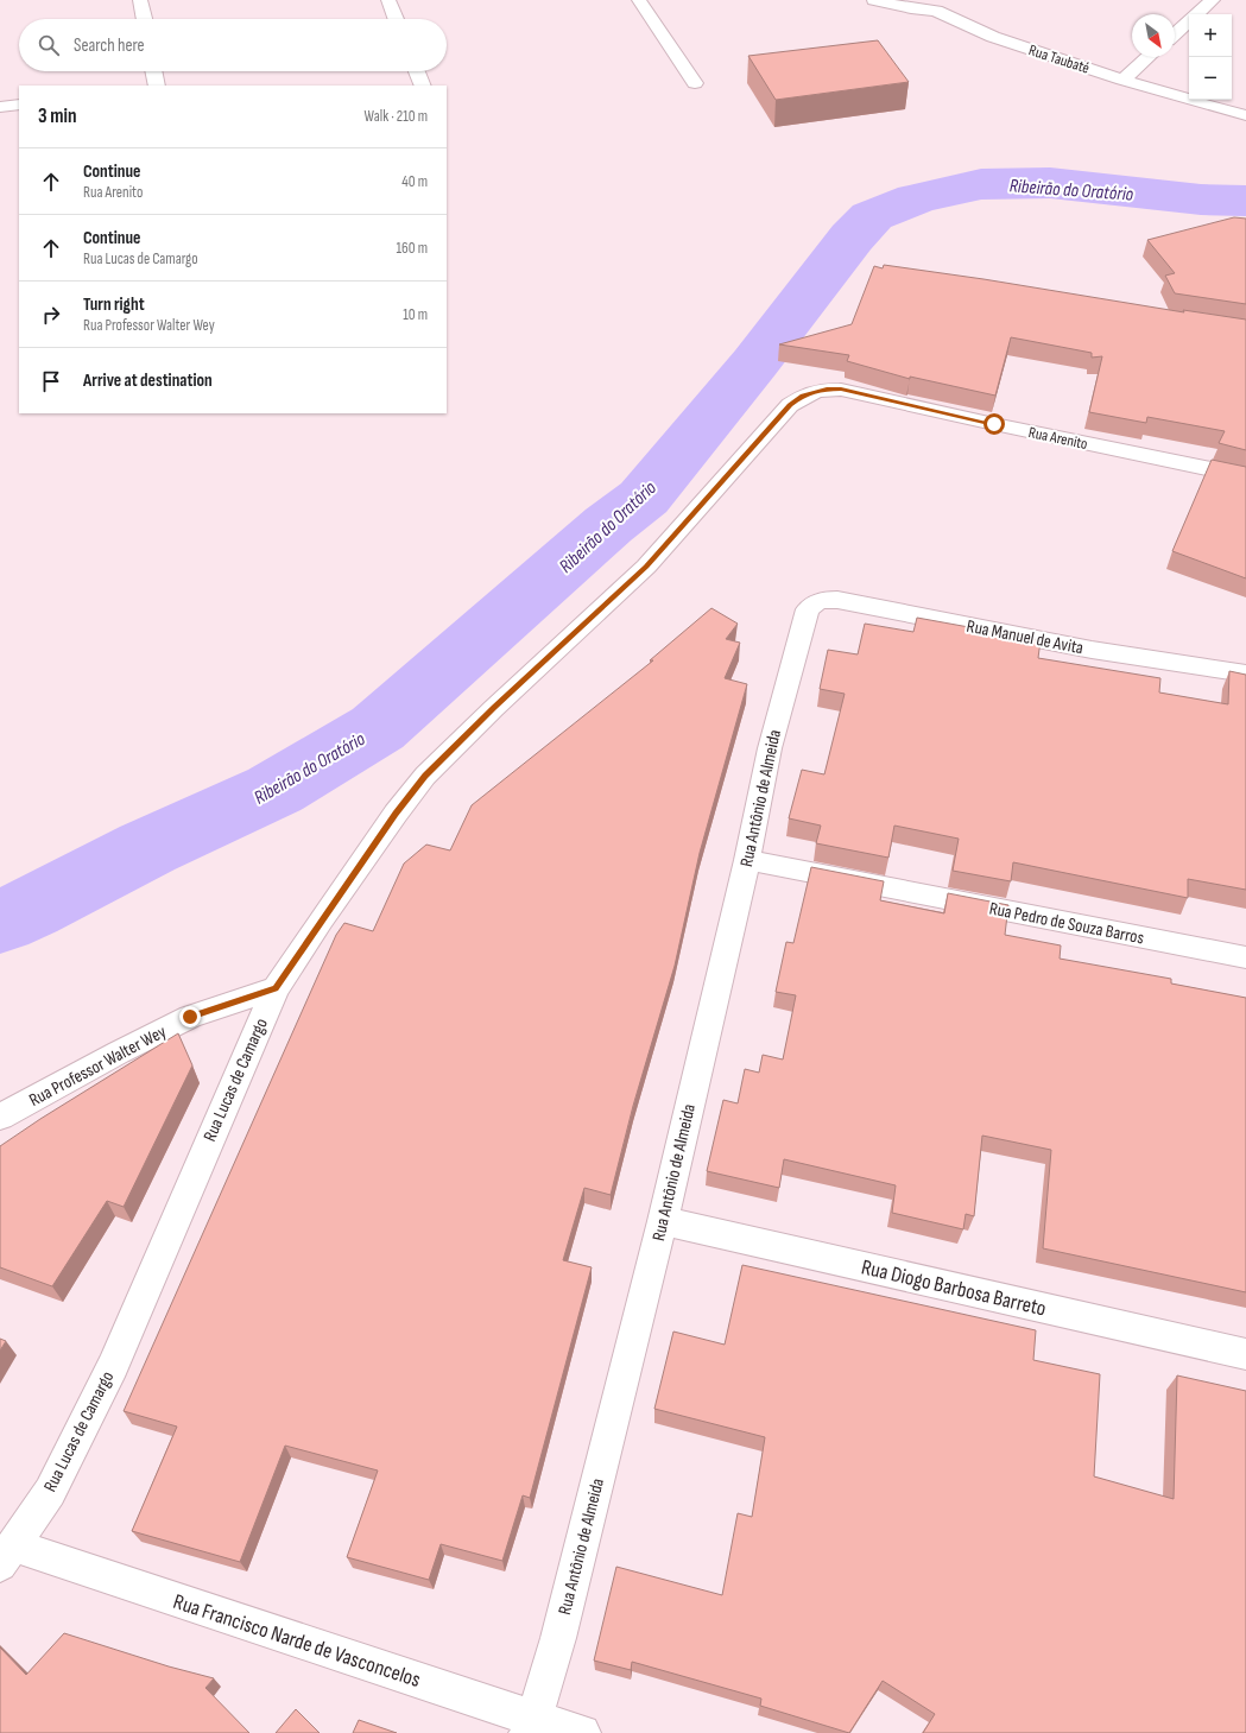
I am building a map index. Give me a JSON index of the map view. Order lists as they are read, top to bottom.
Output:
{
  "streets": {
    "street": [
      "Rua Taubaté",
      "Rua Arenito",
      "Rua Manuel de Avita",
      "Rua Antônio de Almeida",
      "Rua Pedro de Souza Barros",
      "Rua Professor Walter Wey",
      "Rua Lucas de Camargo",
      "Rua Diogo Barbosa Barreto",
      "Rua Francisco Narde de Vasconcelos"
    ]
  },
  "crossings": [
    ["Rua Arenito", "Rua Lucas de Camargo"],
    ["Rua Manuel de Avita", "Rua Antônio de Almeida"],
    ["Rua Antônio de Almeida", "Rua Pedro de Souza Barros"],
    ["Rua Antônio de Almeida", "Rua Diogo Barbosa Barreto"],
    ["Rua Antônio de Almeida", "Rua Francisco Narde de Vasconcelos"],
    ["Rua Professor Walter Wey", "Rua Lucas de Camargo"],
    ["Rua Lucas de Camargo", "Rua Francisco Narde de Vasconcelos"]
  ],
  "water": ["Ribeirão do Oratório"],
  "north": "bottom right",
  "page": {
    "map_buttons": ["+", "−"],
    "search": "Search here",
    "heading": ["3 min", "Walk · 210 m"],
    "list": [
      ["Continue", "Rua Arenito", "40 m"],
      ["Continue", "Rua Lucas de Camargo", "160 m"],
      ["Turn right", "Rua Professor Walter Wey", "10 m"],
      "Arrive at destination"
    ]
  }
}
